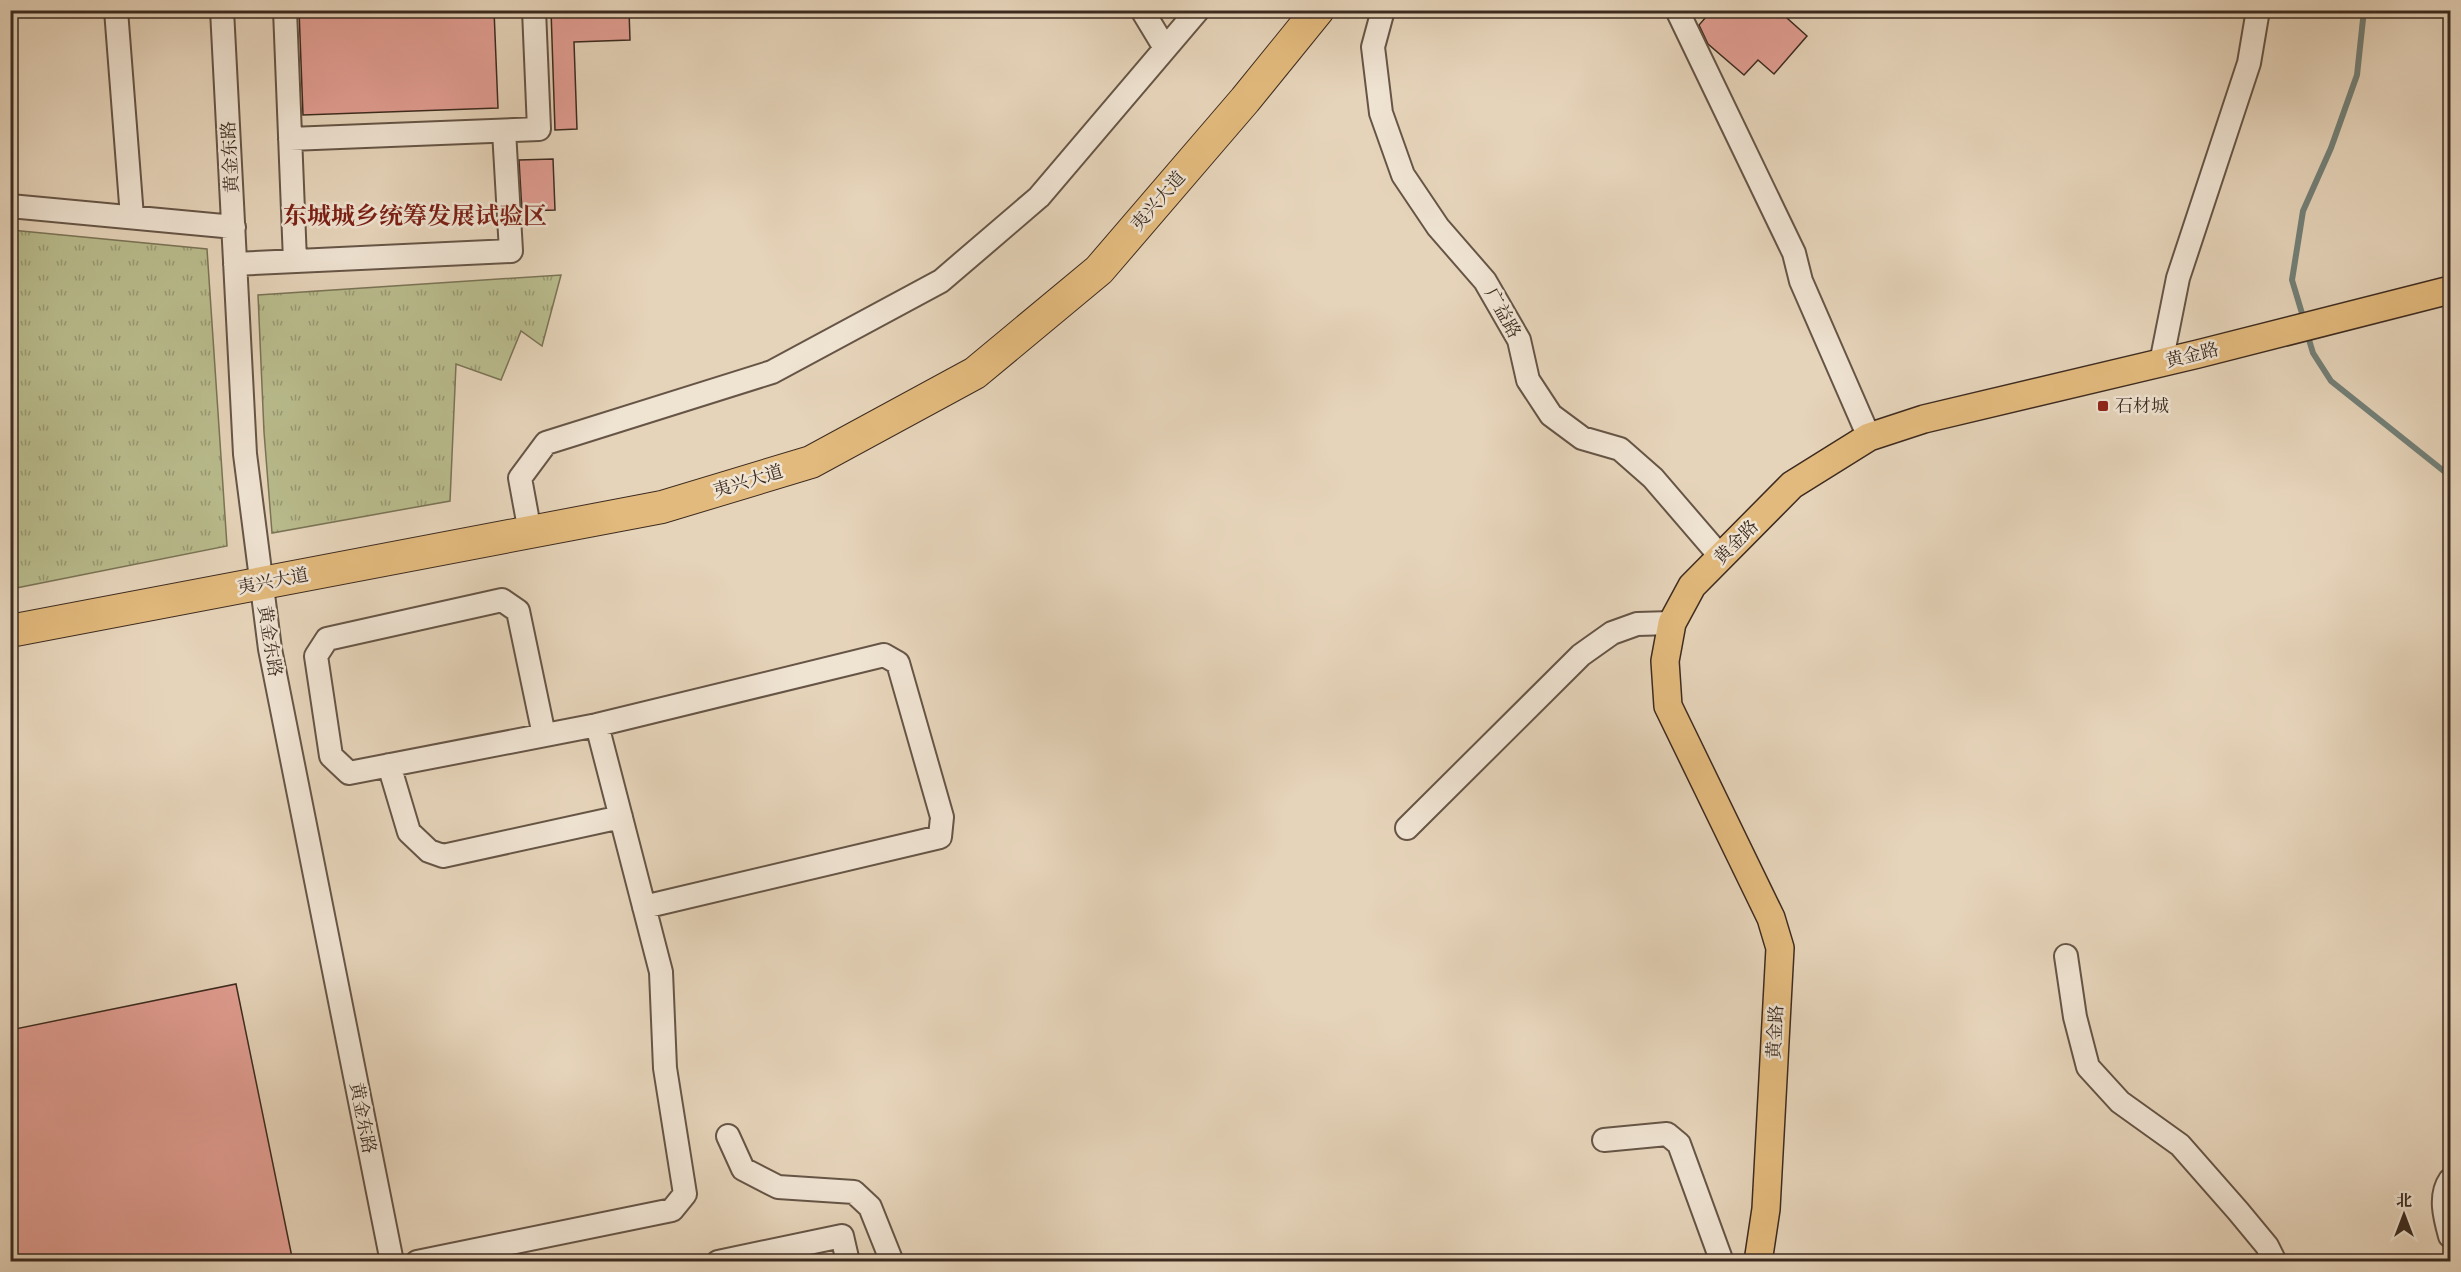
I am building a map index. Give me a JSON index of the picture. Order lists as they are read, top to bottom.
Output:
{
  "streets": {
    "highway": ["夷兴大道"],
    "main road": ["黄金路"],
    "street": ["黄金东路", "广益路"]
  },
  "crossings": [
    ["黄金东路", "夷兴大道"],
    ["广益路", "黄金路"]
  ],
  "districts": ["东城城乡统筹发展试验区"],
  "places": {
    "transit": ["石材城"]
  },
  "north": "top"
}
